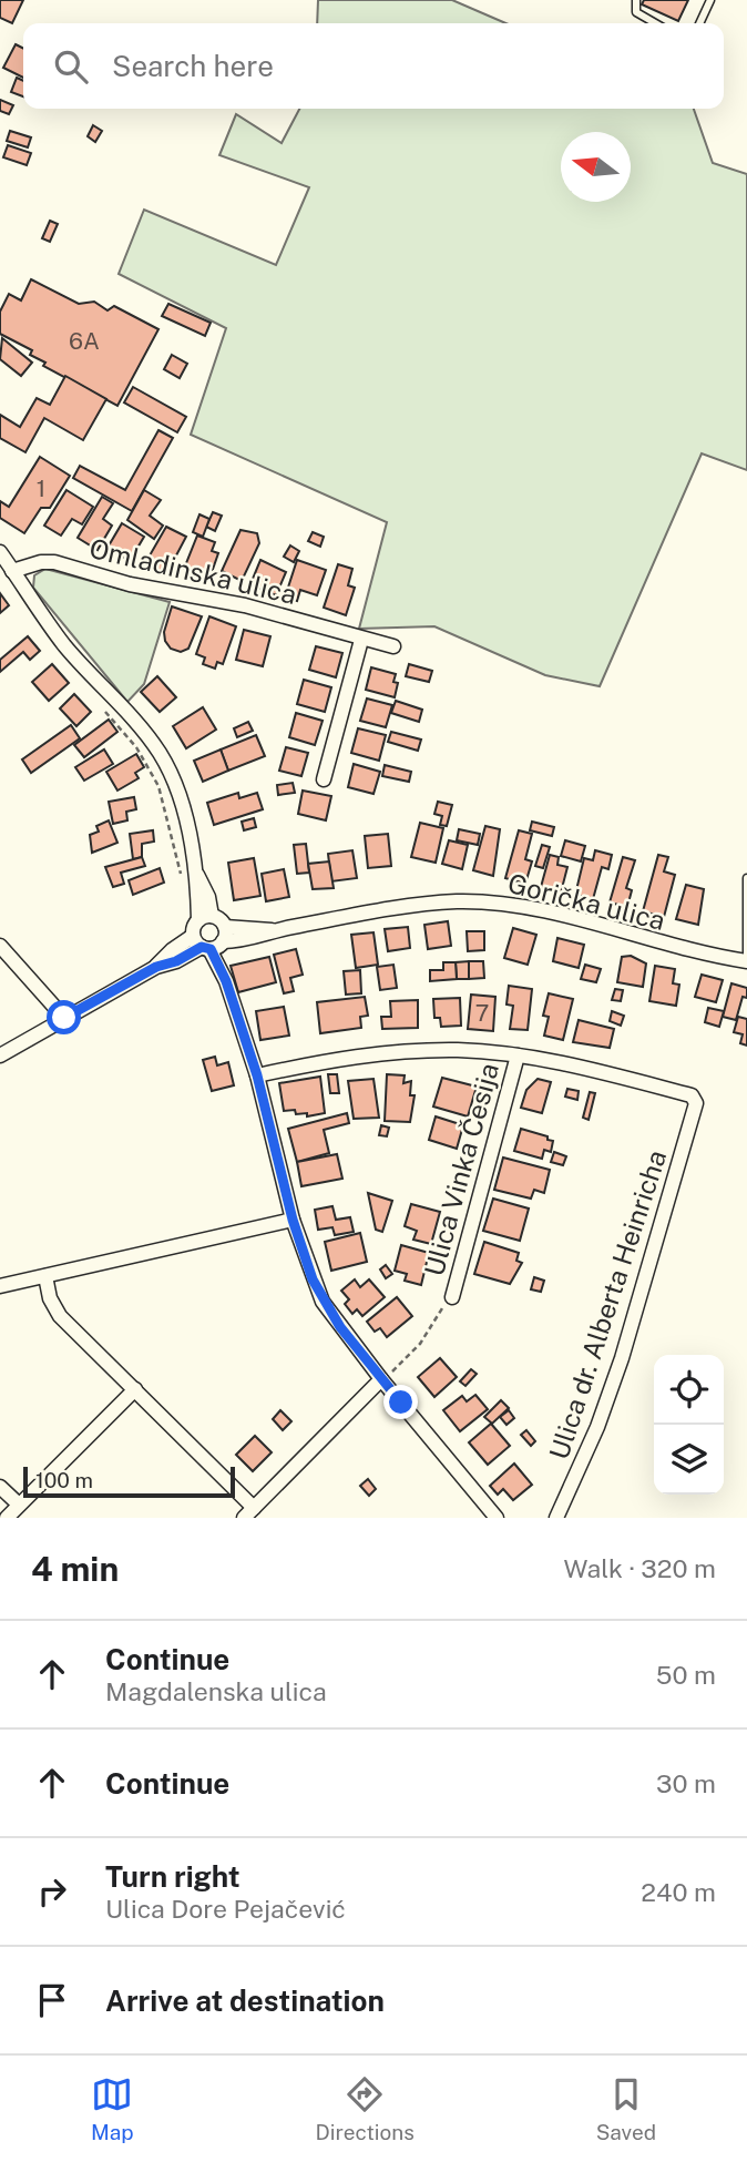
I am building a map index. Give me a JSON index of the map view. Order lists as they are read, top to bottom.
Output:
{
  "streets": {
    "street": [
      "Omladinska ulica",
      "Gorička ulica",
      "Ulica Vinka Česija",
      "Ulica dr. Alberta Heinricha"
    ]
  },
  "crossings": [
    ["Ulica Vinka Česija", "Ulica dr. Alberta Heinricha"]
  ],
  "house_numbers": ["6A", "1", "7"],
  "scale_bar": "100 m",
  "north": "left",
  "page": {
    "search": "Search here",
    "scale": "100 m",
    "heading": ["4 min", "Walk · 320 m"],
    "list": [
      ["Continue", "Magdalenska ulica", "50 m"],
      ["Continue", "30 m"],
      ["Turn right", "Ulica Dore Pejačević", "240 m"],
      "Arrive at destination"
    ],
    "nav": ["Map", "Directions", "Saved"]
  }
}
